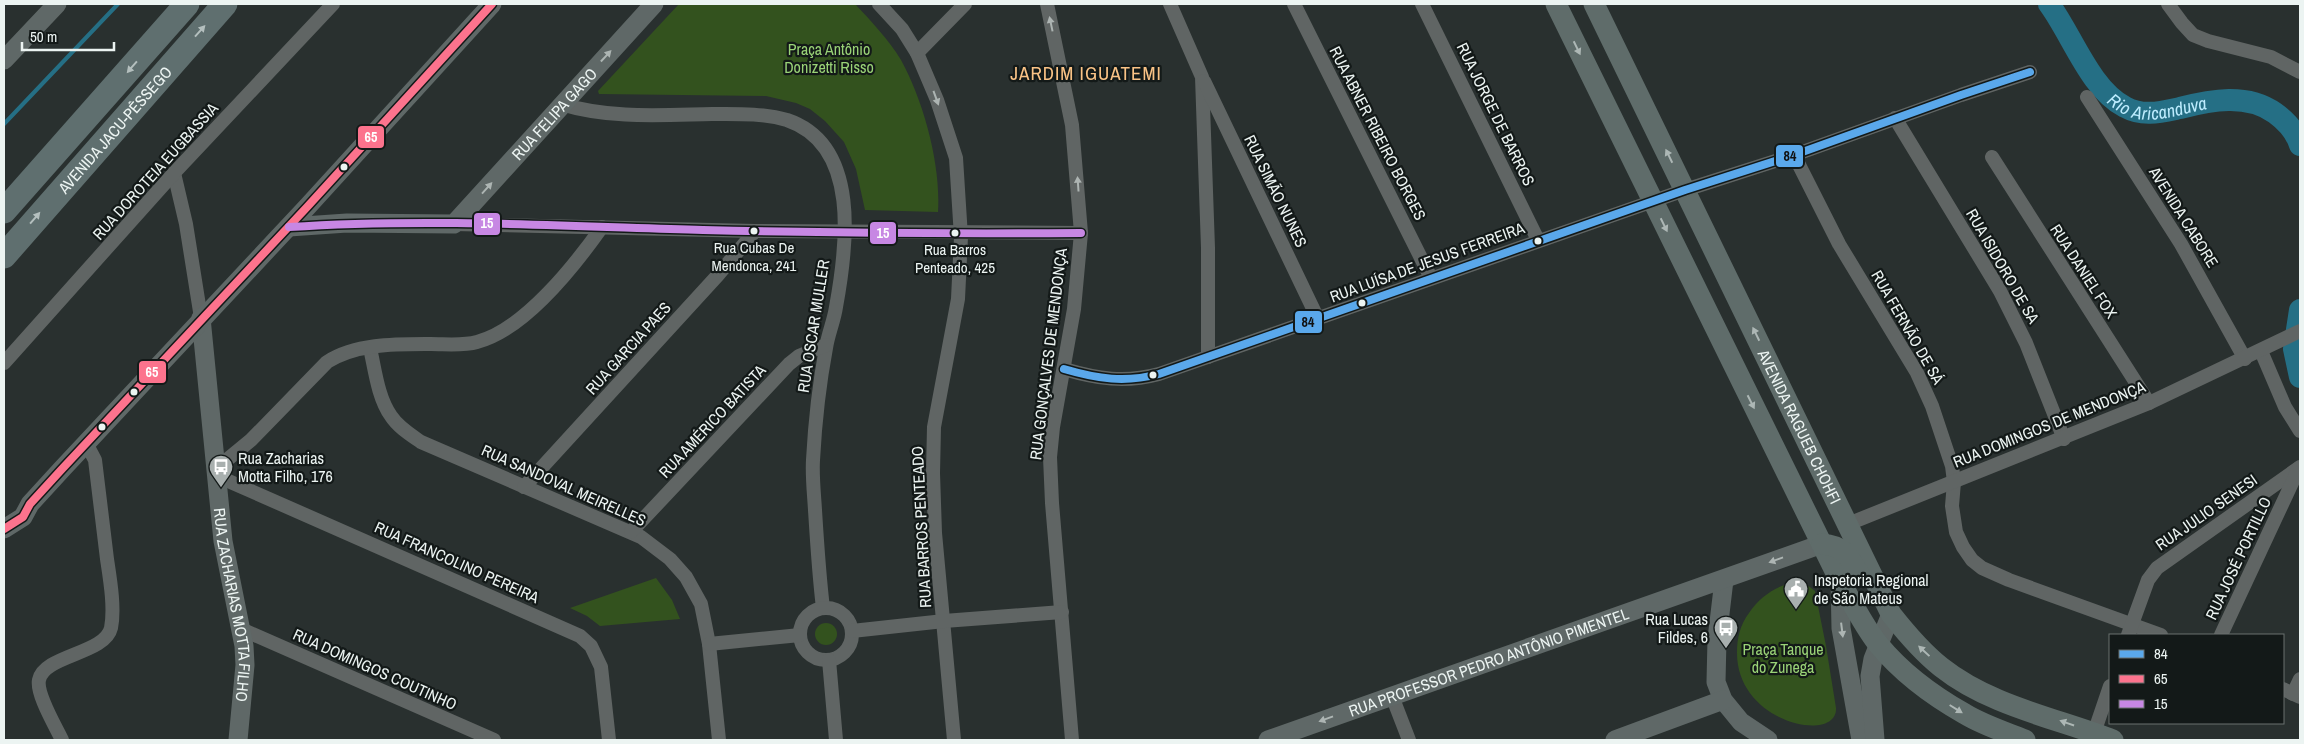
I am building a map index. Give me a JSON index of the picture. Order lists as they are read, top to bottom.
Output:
{
  "streets": {
    "highway": ["AVENIDA JACU-PÊSSEGO"],
    "main road": [
      "RUA FELIPA GAGO",
      "AVENIDA RAGUEB CHOHFI",
      "RUA ZACHARIAS MOTTA FILHO",
      "RUA PROFESSOR PEDRO ANTÔNIO PIMENTEL"
    ],
    "street": [
      "RUA JORGE DE BARROS",
      "RUA ABNER RIBEIRO BORGES",
      "RUA DOROTEIA EUGBASSIA",
      "RUA SIMÃO NUNES",
      "AVENIDA CABORE",
      "RUA LUÍSA DE JESUS FERREIRA",
      "RUA ISIDORO DE SA",
      "RUA DANIEL FOX",
      "RUA OSCAR MULLER",
      "RUA FERNÃO DE SÁ",
      "RUA GARCIA PAES",
      "RUA GONÇALVES DE MENDONÇA",
      "RUA AMÉRICO BATISTA",
      "RUA DOMINGOS DE MENDONÇA",
      "RUA SANDOVAL MEIRELLES",
      "RUA JULIO SENESI",
      "RUA BARROS PENTEADO",
      "RUA JOSÉ PORTILLO",
      "RUA FRANCOLINO PEREIRA",
      "RUA DOMINGOS COUTINHO"
    ]
  },
  "crossings": [
    ["RUA FELIPA GAGO", "RUA OSCAR MULLER"],
    ["RUA JORGE DE BARROS", "RUA LUÍSA DE JESUS FERREIRA"],
    ["RUA ABNER RIBEIRO BORGES", "RUA LUÍSA DE JESUS FERREIRA"],
    ["RUA DOROTEIA EUGBASSIA", "RUA ZACHARIAS MOTTA FILHO"],
    ["RUA SIMÃO NUNES", "RUA LUÍSA DE JESUS FERREIRA"],
    ["AVENIDA CABORE", "RUA DOMINGOS DE MENDONÇA"],
    ["RUA LUÍSA DE JESUS FERREIRA", "RUA ISIDORO DE SA"],
    ["RUA LUÍSA DE JESUS FERREIRA", "RUA FERNÃO DE SÁ"],
    ["RUA LUÍSA DE JESUS FERREIRA", "RUA GONÇALVES DE MENDONÇA"],
    ["RUA LUÍSA DE JESUS FERREIRA", "AVENIDA RAGUEB CHOHFI"],
    ["RUA ISIDORO DE SA", "RUA DOMINGOS DE MENDONÇA"],
    ["RUA DANIEL FOX", "RUA DOMINGOS DE MENDONÇA"],
    ["RUA OSCAR MULLER", "RUA AMÉRICO BATISTA"],
    ["RUA FERNÃO DE SÁ", "RUA DOMINGOS DE MENDONÇA"],
    ["RUA FERNÃO DE SÁ", "RUA JULIO SENESI"],
    ["RUA GARCIA PAES", "RUA SANDOVAL MEIRELLES"],
    ["RUA AMÉRICO BATISTA", "RUA SANDOVAL MEIRELLES"],
    ["RUA DOMINGOS DE MENDONÇA", "AVENIDA RAGUEB CHOHFI"],
    ["AVENIDA RAGUEB CHOHFI", "RUA PROFESSOR PEDRO ANTÔNIO PIMENTEL"],
    ["RUA JULIO SENESI", "RUA JOSÉ PORTILLO"],
    ["RUA FRANCOLINO PEREIRA", "RUA ZACHARIAS MOTTA FILHO"],
    ["RUA ZACHARIAS MOTTA FILHO", "RUA DOMINGOS COUTINHO"]
  ],
  "one_way": ["RUA PROFESSOR PEDRO ANTÔNIO PIMENTEL"],
  "districts": ["JARDIM IGUATEMI"],
  "water": ["Rio Aricanduva"],
  "parks": ["Praça Antônio Donizetti Risso", "Praça Tanque do Zunega"],
  "places": {
    "other": ["Rua Cubas De Mendonca, 241", "Rua Barros Penteado, 425"],
    "bus stop": ["Rua Zacharias Motta Filho, 176", "Rua Lucas Fildes, 6"],
    "public building": ["Inspetoria Regional de São Mateus"]
  },
  "lines": ["transit line 65", "transit line 84", "transit line 15"],
  "legend": ["84", "65", "15"],
  "scale_bar": "50 m"
}
